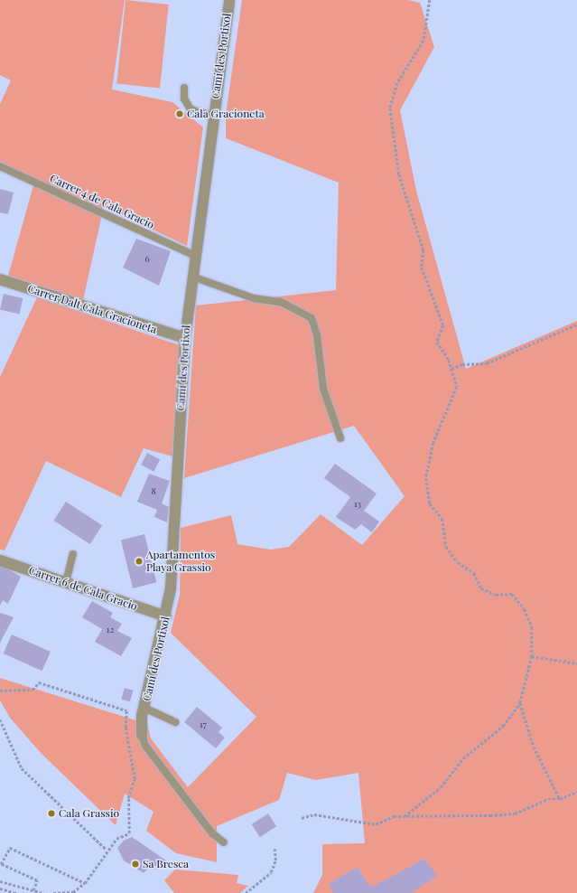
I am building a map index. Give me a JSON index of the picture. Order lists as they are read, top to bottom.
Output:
{
  "streets": {
    "street": ["Camí des Portixol", "Carrer Dalt Cala Gracioneta", "Carrer 6 de Cala Gracio"],
    "lane": ["Carrer 4 de Cala Gracio"]
  },
  "crossings": [
    ["Camí des Portixol", "Carrer 4 de Cala Gracio"],
    ["Camí des Portixol", "Carrer Dalt Cala Gracioneta"],
    ["Camí des Portixol", "Carrer 6 de Cala Gracio"]
  ],
  "places": [
    "Cala Gracioneta",
    "Apartamentos Playa Grassio",
    "Cala Grassio",
    "Sa Bresca"
  ],
  "house_numbers": [
    "6",
    "8",
    "13",
    "12",
    "17"
  ]
}
